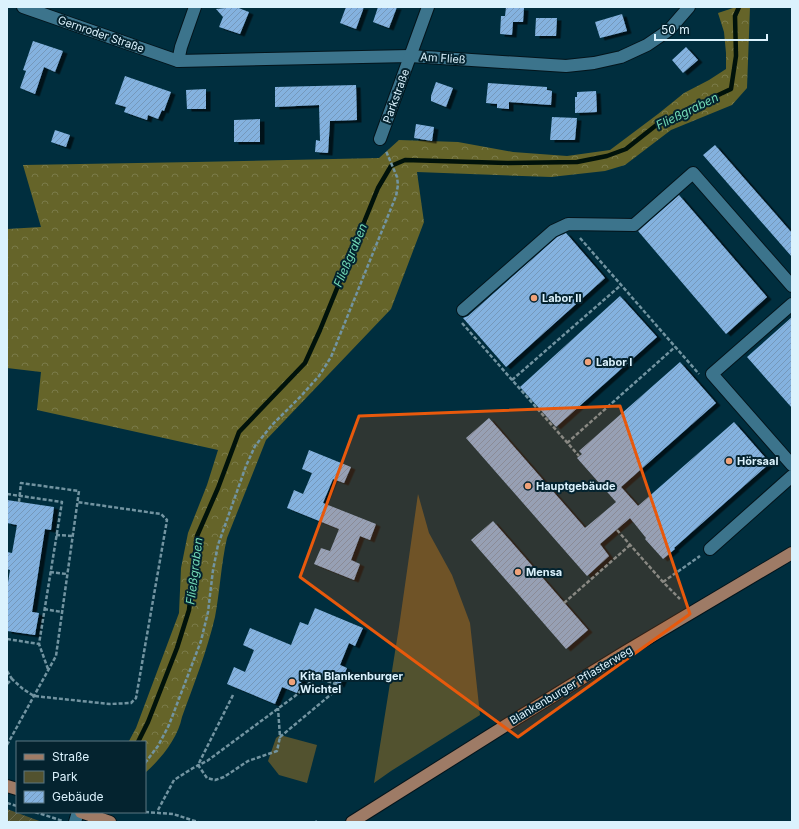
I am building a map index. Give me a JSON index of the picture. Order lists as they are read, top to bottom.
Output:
{
  "streets": {
    "main road": ["Blankenburger Pflasterweg"],
    "street": ["Gernroder Straße", "Am Fließ", "Parkstraße"]
  },
  "crossings": [
    ["Gernroder Straße", "Am Fließ"],
    ["Am Fließ", "Parkstraße"]
  ],
  "water": ["Fließgraben"],
  "places": [
    "Labor II",
    "Labor I",
    "Hörsaal",
    "Hauptgebäude",
    "Mensa",
    "Kita Blankenburger Wichtel"
  ],
  "legend": ["Straße", "Park", "Gebäude"],
  "scale_bar": "50 m"
}
